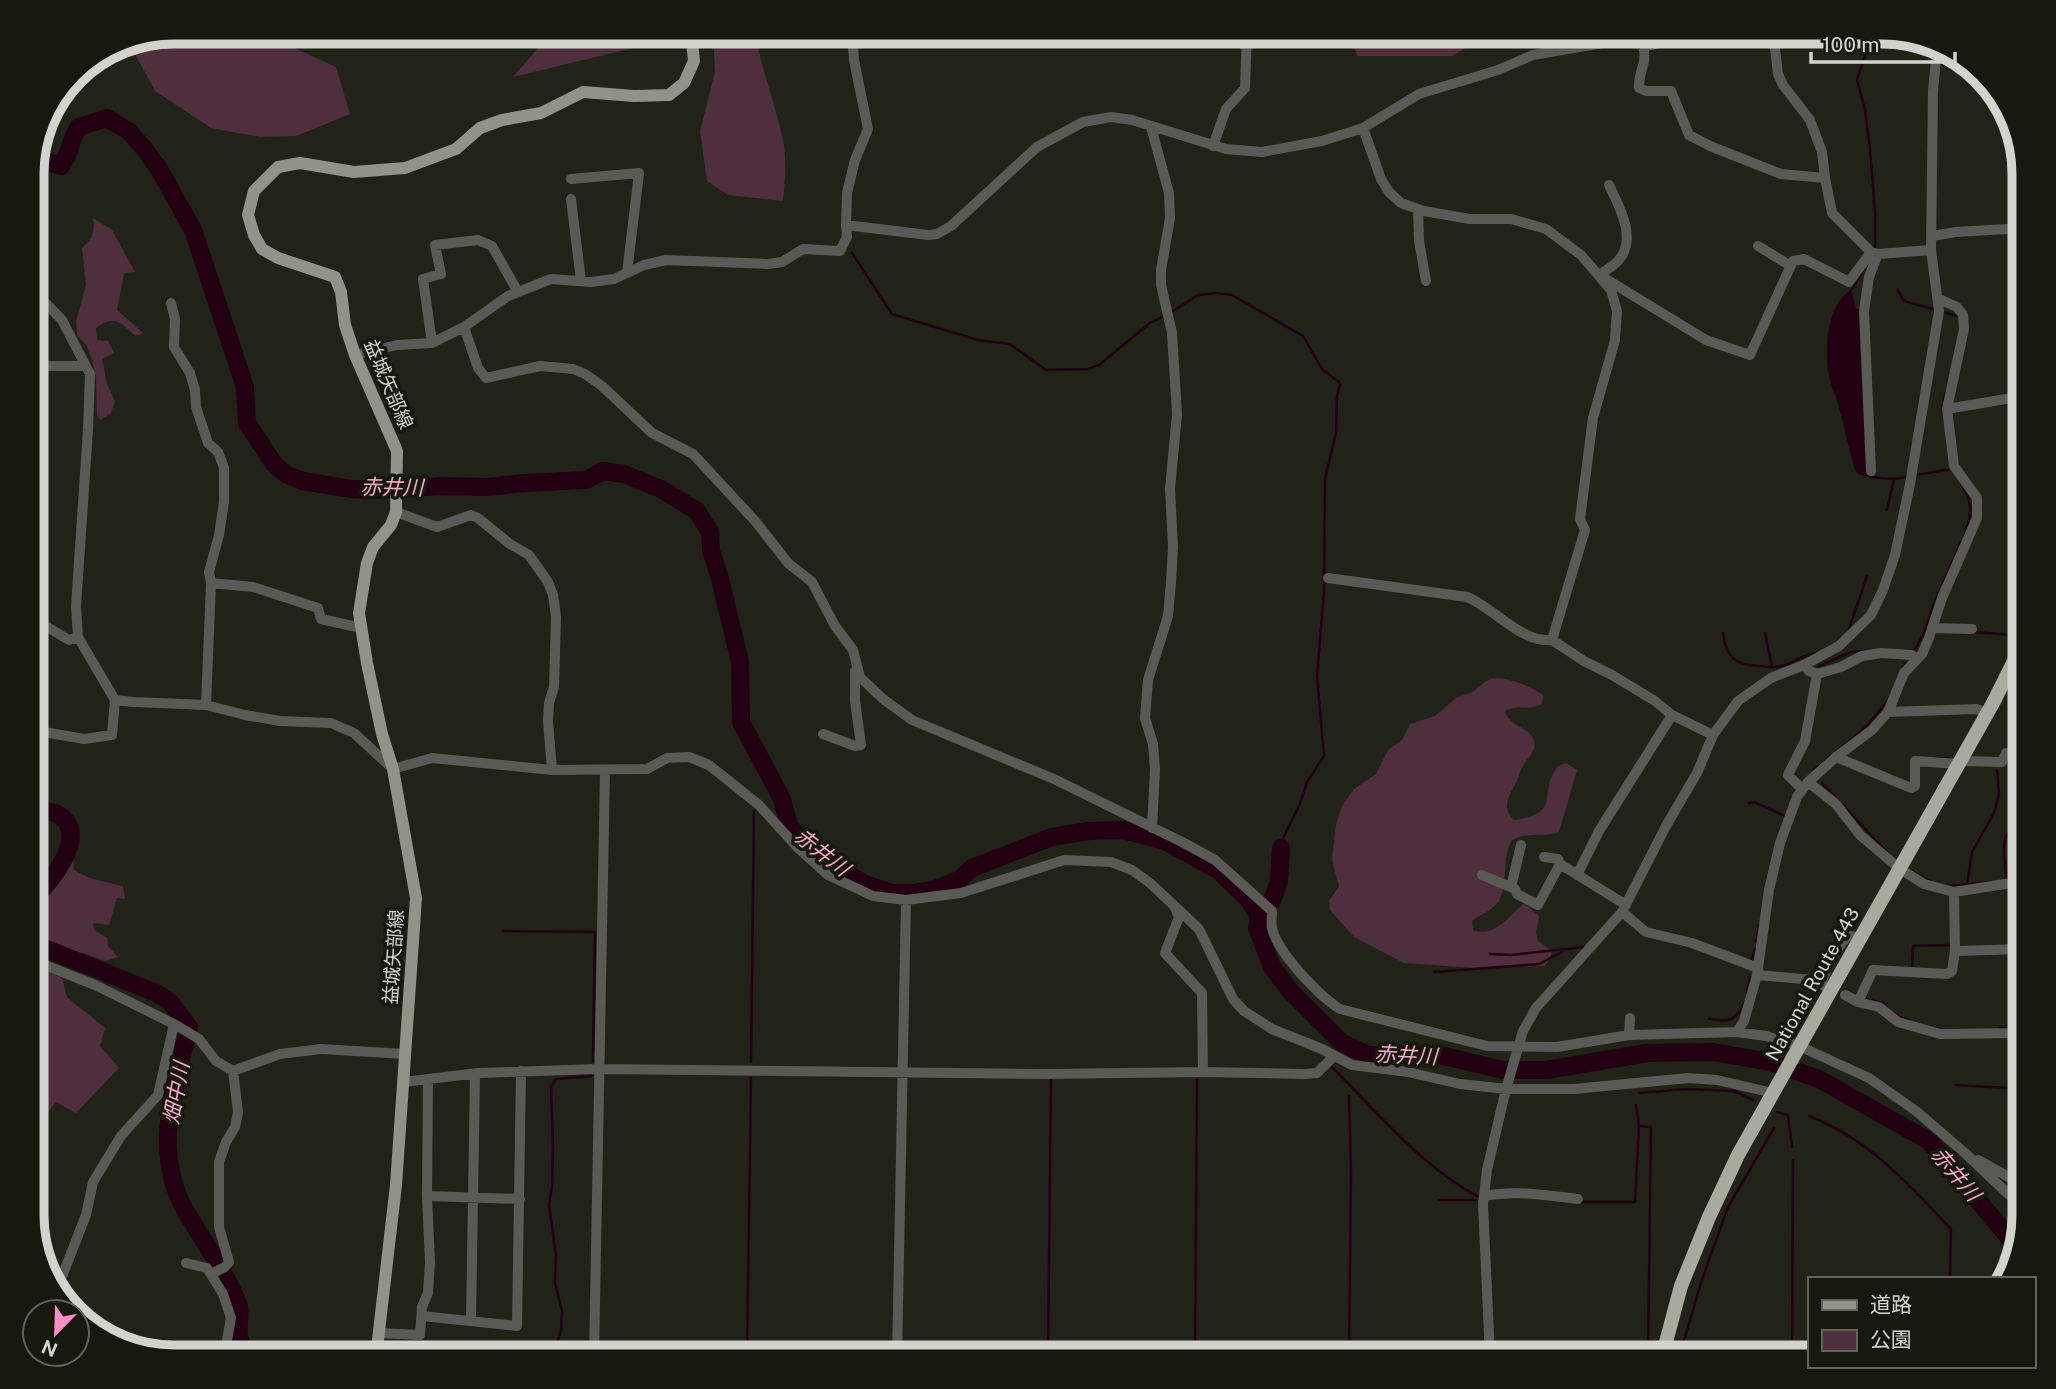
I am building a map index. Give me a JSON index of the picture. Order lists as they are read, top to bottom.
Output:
{
  "streets": {
    "highway": ["National Route 443"],
    "main road": ["益城矢部線"]
  },
  "water": ["赤井川", "畑中川"],
  "legend": ["道路", "公園"],
  "scale_bar": "100 m",
  "north": "bottom left"
}
